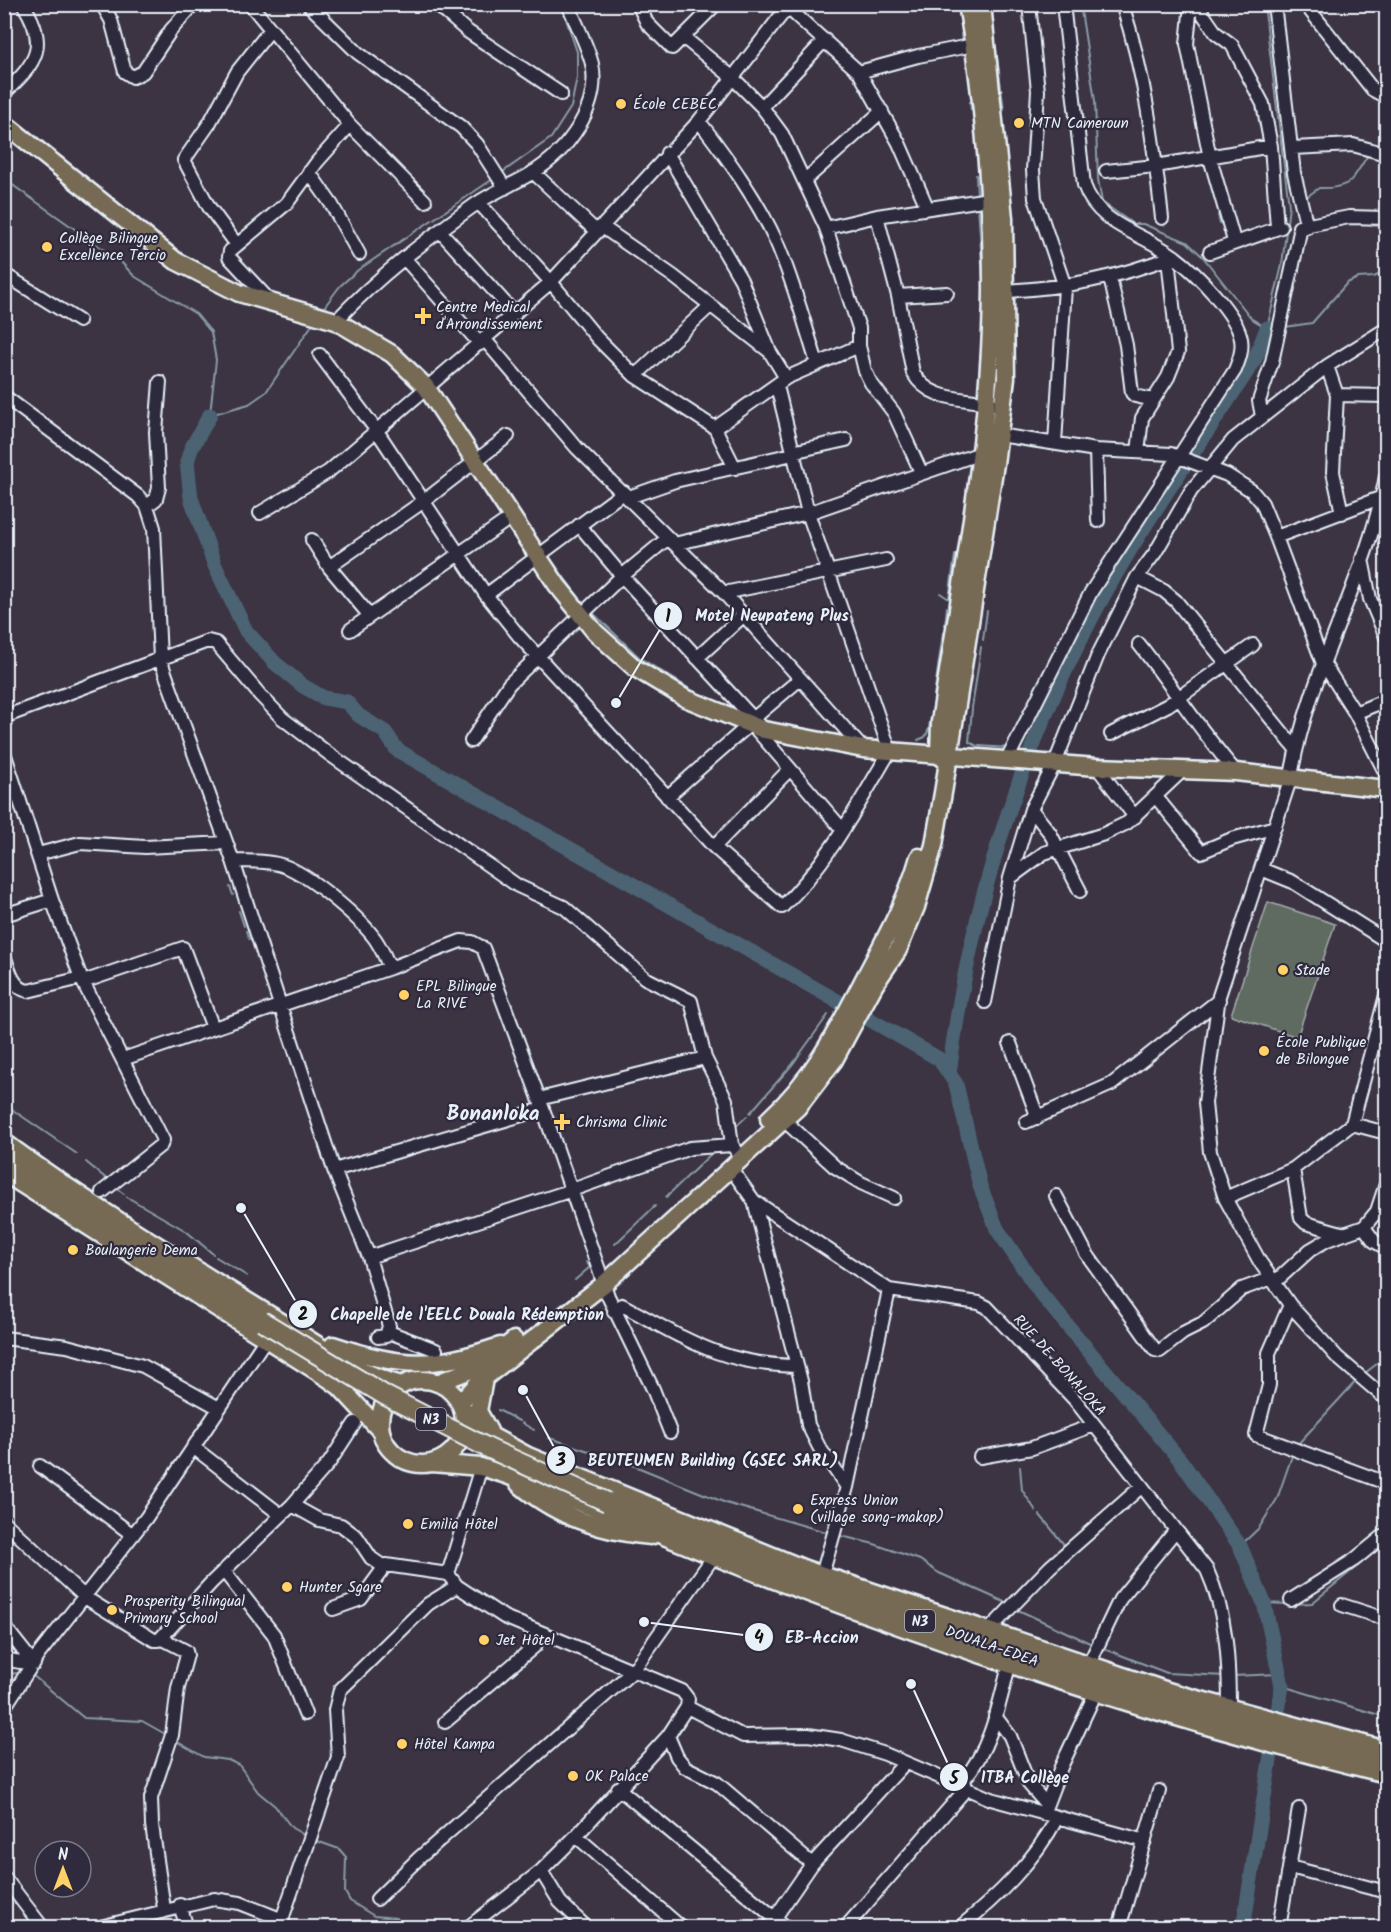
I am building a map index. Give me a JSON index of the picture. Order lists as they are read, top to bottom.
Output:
{
  "streets": {
    "highway": ["N3", "DOUALA-EDEA"],
    "street": ["RUE DE BONALOKA"]
  },
  "crossings": [
    ["RUE DE BONALOKA", "DOUALA-EDEA"]
  ],
  "districts": ["Bonanloka"],
  "places": {
    "other": [
      "École CEBEC",
      "MTN Cameroun",
      "Collège Bilingue Excellence Tercio",
      "Motel Neupateng Plus",
      "Stade",
      "EPL Bilingue La RIVE",
      "École Publique de Bilongue",
      "Chapelle de l'EELC Douala Rédemption",
      "Boulangerie Dema",
      "BEUTEUMEN Building (GSEC SARL)",
      "Express Union (village song-makop)",
      "Emilia Hôtel",
      "Hunter Sgare",
      "Prosperity Bilingual Primary School",
      "EB-Accion",
      "Jet Hôtel",
      "ITBA Collège",
      "Hôtel Kampa",
      "OK Palace"
    ],
    "health": ["Centre Medical d'Arrondissement", "Chrisma Clinic"]
  },
  "north": "top"
}
